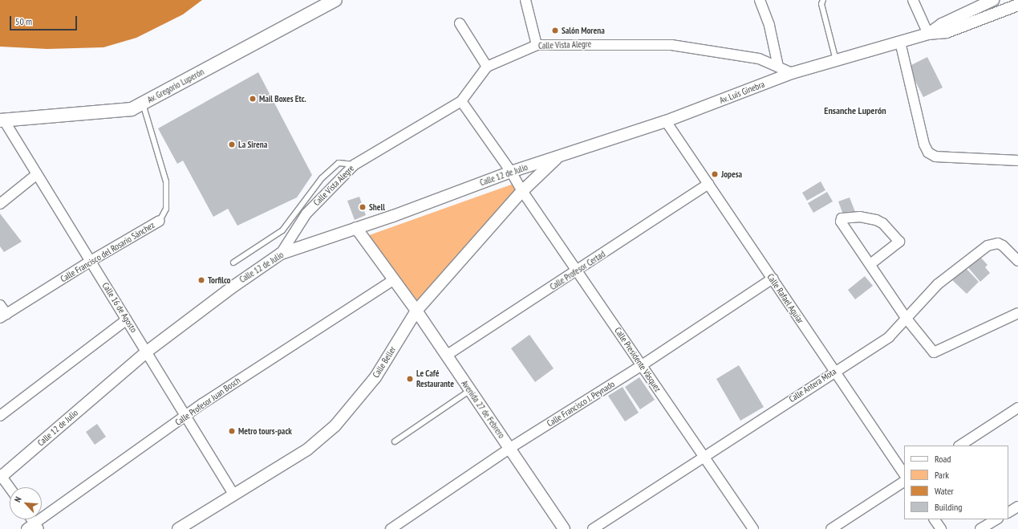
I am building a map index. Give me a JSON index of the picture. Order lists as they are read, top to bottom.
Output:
{
  "streets": {
    "main road": ["Av. Gregorio Luperón"],
    "street": [
      "Calle Vista Alegre",
      "Av. Luis Ginebra",
      "Calle 12 de Julio",
      "Calle Francisco del Rosario Sánchez",
      "Calle Profesor Certad",
      "Calle Rafael Aguiar",
      "Calle 16 de Agosto",
      "Calle Presidente Vásquez",
      "Calle Beller",
      "Calle Antera Mota",
      "Calle Profesor Juan Bosch",
      "Calle Francisco J. Peynado",
      "Avenida 27 de Febrero"
    ]
  },
  "crossings": [
    ["Calle Vista Alegre", "Av. Luis Ginebra"],
    ["Calle Vista Alegre", "Calle 12 de Julio"],
    ["Av. Gregorio Luperón", "Calle Francisco del Rosario Sánchez"],
    ["Av. Gregorio Luperón", "Calle 16 de Agosto"],
    ["Av. Luis Ginebra", "Calle 12 de Julio"],
    ["Av. Luis Ginebra", "Calle Rafael Aguiar"],
    ["Av. Luis Ginebra", "Calle Beller"],
    ["Calle 12 de Julio", "Calle 16 de Agosto"],
    ["Calle 12 de Julio", "Calle Presidente Vásquez"],
    ["Calle 12 de Julio", "Calle Beller"],
    ["Calle 12 de Julio", "Avenida 27 de Febrero"],
    ["Calle Francisco del Rosario Sánchez", "Calle 16 de Agosto"],
    ["Calle Profesor Certad", "Calle Rafael Aguiar"],
    ["Calle Profesor Certad", "Calle Presidente Vásquez"],
    ["Calle Profesor Certad", "Avenida 27 de Febrero"],
    ["Calle Rafael Aguiar", "Calle Antera Mota"],
    ["Calle Rafael Aguiar", "Calle Francisco J. Peynado"],
    ["Calle 16 de Agosto", "Calle Beller"],
    ["Calle 16 de Agosto", "Calle Profesor Juan Bosch"],
    ["Calle Presidente Vásquez", "Calle Beller"],
    ["Calle Presidente Vásquez", "Calle Antera Mota"],
    ["Calle Presidente Vásquez", "Calle Francisco J. Peynado"],
    ["Calle Beller", "Avenida 27 de Febrero"],
    ["Calle Profesor Juan Bosch", "Avenida 27 de Febrero"],
    ["Calle Francisco J. Peynado", "Avenida 27 de Febrero"]
  ],
  "districts": ["Ensanche Luperón"],
  "places": [
    "Salón Morena",
    "Mail Boxes Etc.",
    "La Sirena",
    "Jopesa",
    "Shell",
    "Torfilco",
    "Le Café Restaurante",
    "Metro tours-pack"
  ],
  "legend": [
    "Road",
    "Park",
    "Water",
    "Building"
  ],
  "scale_bar": "50 m",
  "north": "top left"
}
